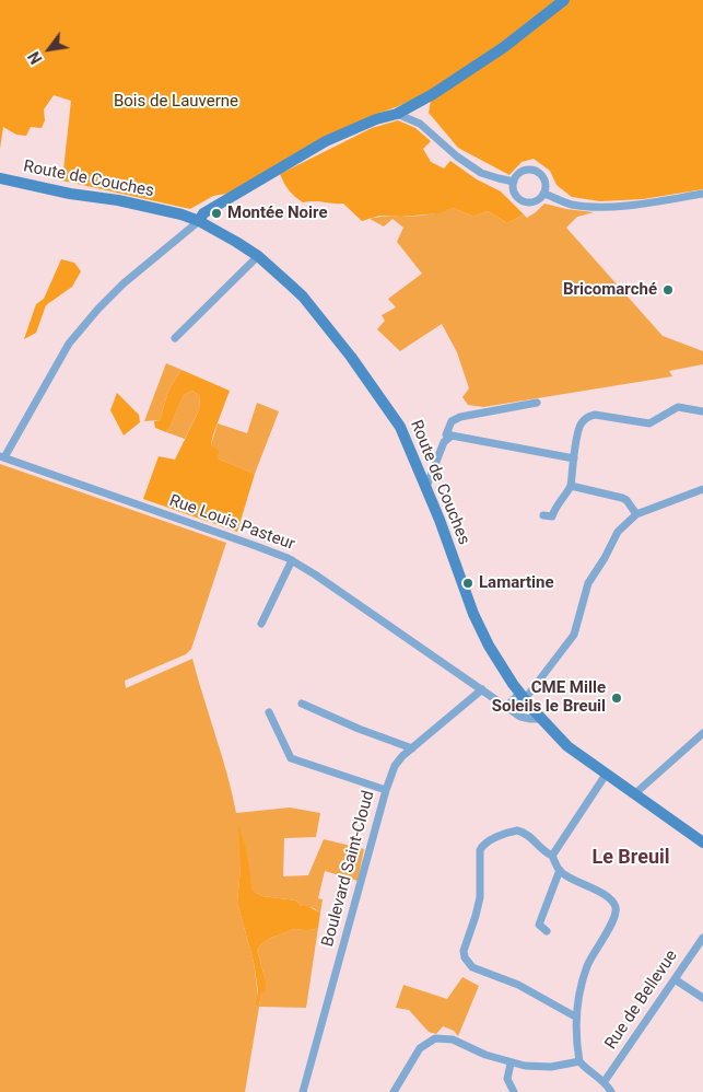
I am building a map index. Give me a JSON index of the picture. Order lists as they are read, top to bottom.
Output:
{
  "streets": {
    "main road": ["Route de Couches"],
    "street": ["Rue Louis Pasteur", "Boulevard Saint-Cloud", "Rue de Bellevue"]
  },
  "crossings": [
    ["Route de Couches", "Rue Louis Pasteur"],
    ["Rue Louis Pasteur", "Boulevard Saint-Cloud"]
  ],
  "districts": ["Le Breuil"],
  "parks": ["Bois de Lauverne"],
  "places": [
    "Montée Noire",
    "Bricomarché",
    "Lamartine",
    "CME Mille Soleils le Breuil"
  ],
  "north": "bottom left"
}
